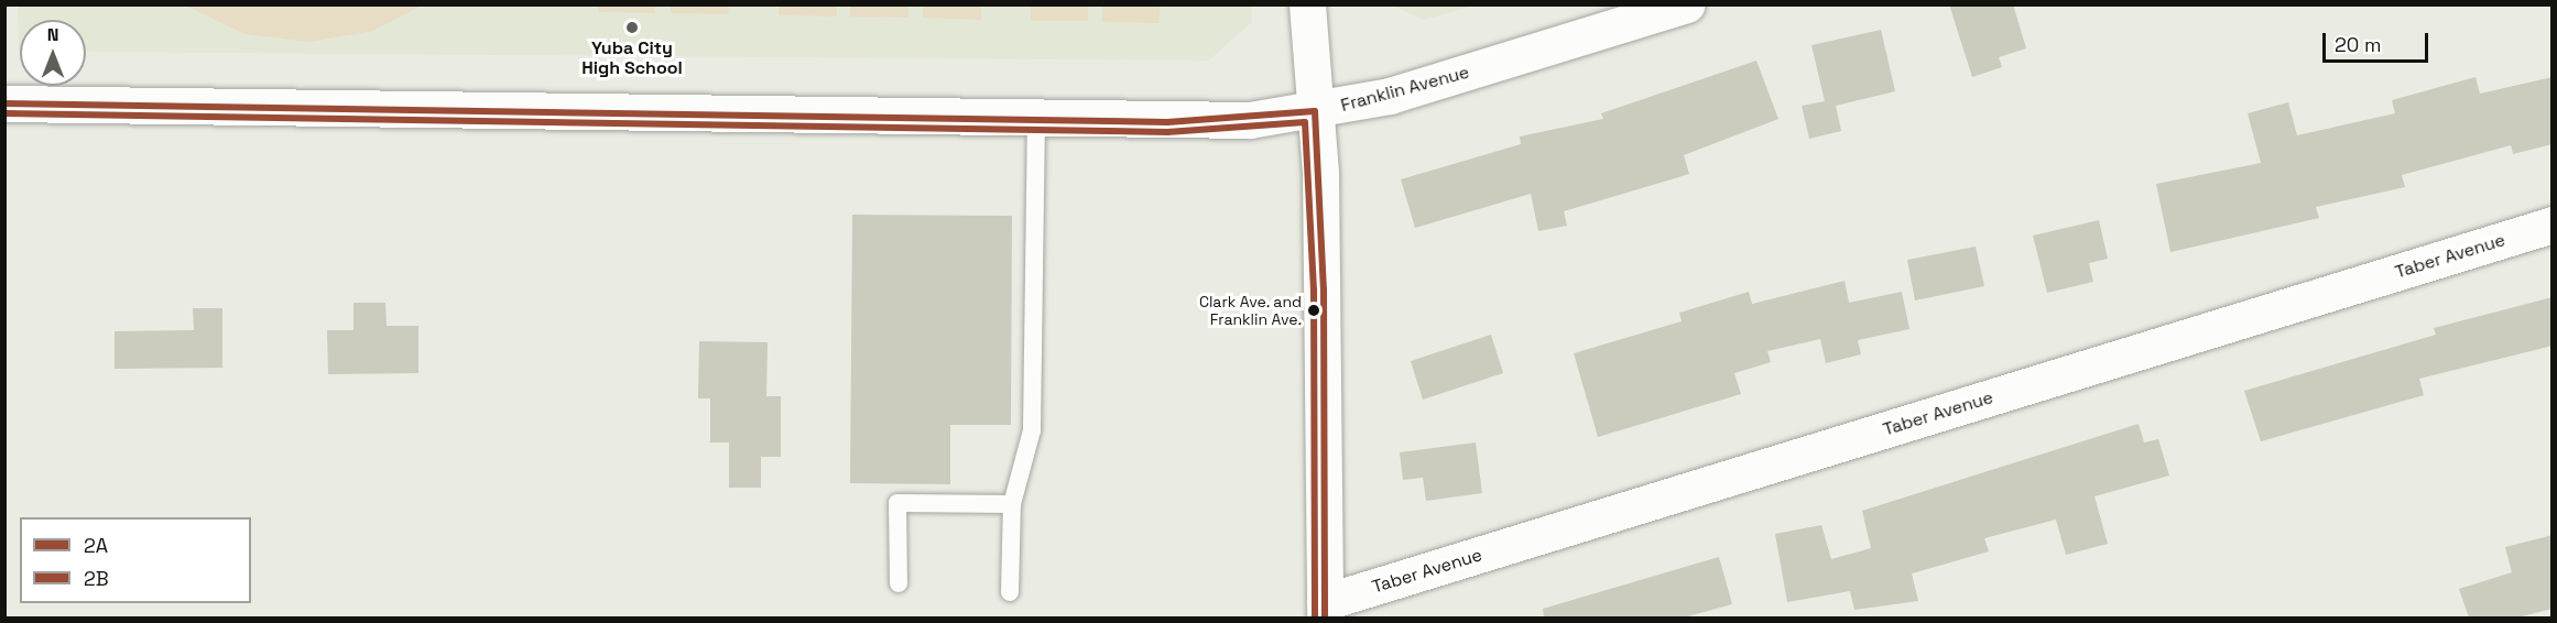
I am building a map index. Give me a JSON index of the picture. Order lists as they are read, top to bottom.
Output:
{
  "streets": {
    "street": ["Franklin Avenue", "Taber Avenue"]
  },
  "places": ["Yuba City High School", "Clark Ave. and Franklin Ave."],
  "lines": ["transit line 2A", "transit line 2B"],
  "legend": ["2A", "2B"],
  "scale_bar": "20 m",
  "north": "top"
}
